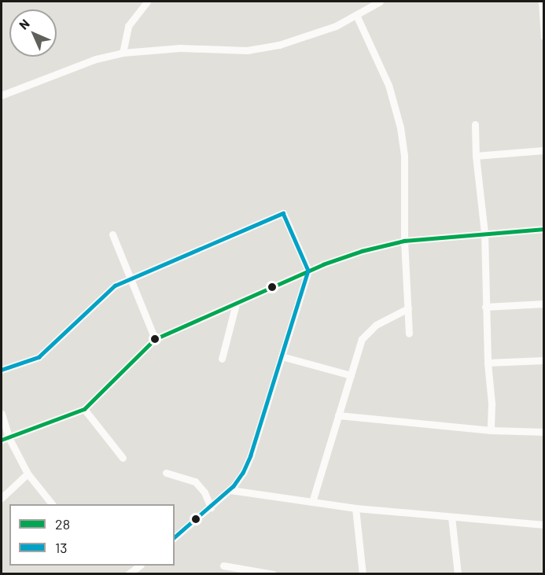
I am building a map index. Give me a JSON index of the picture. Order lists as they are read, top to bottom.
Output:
{
  "lines": ["transit line 13", "transit line 28"],
  "legend": ["28", "13"],
  "north": "top left"
}
